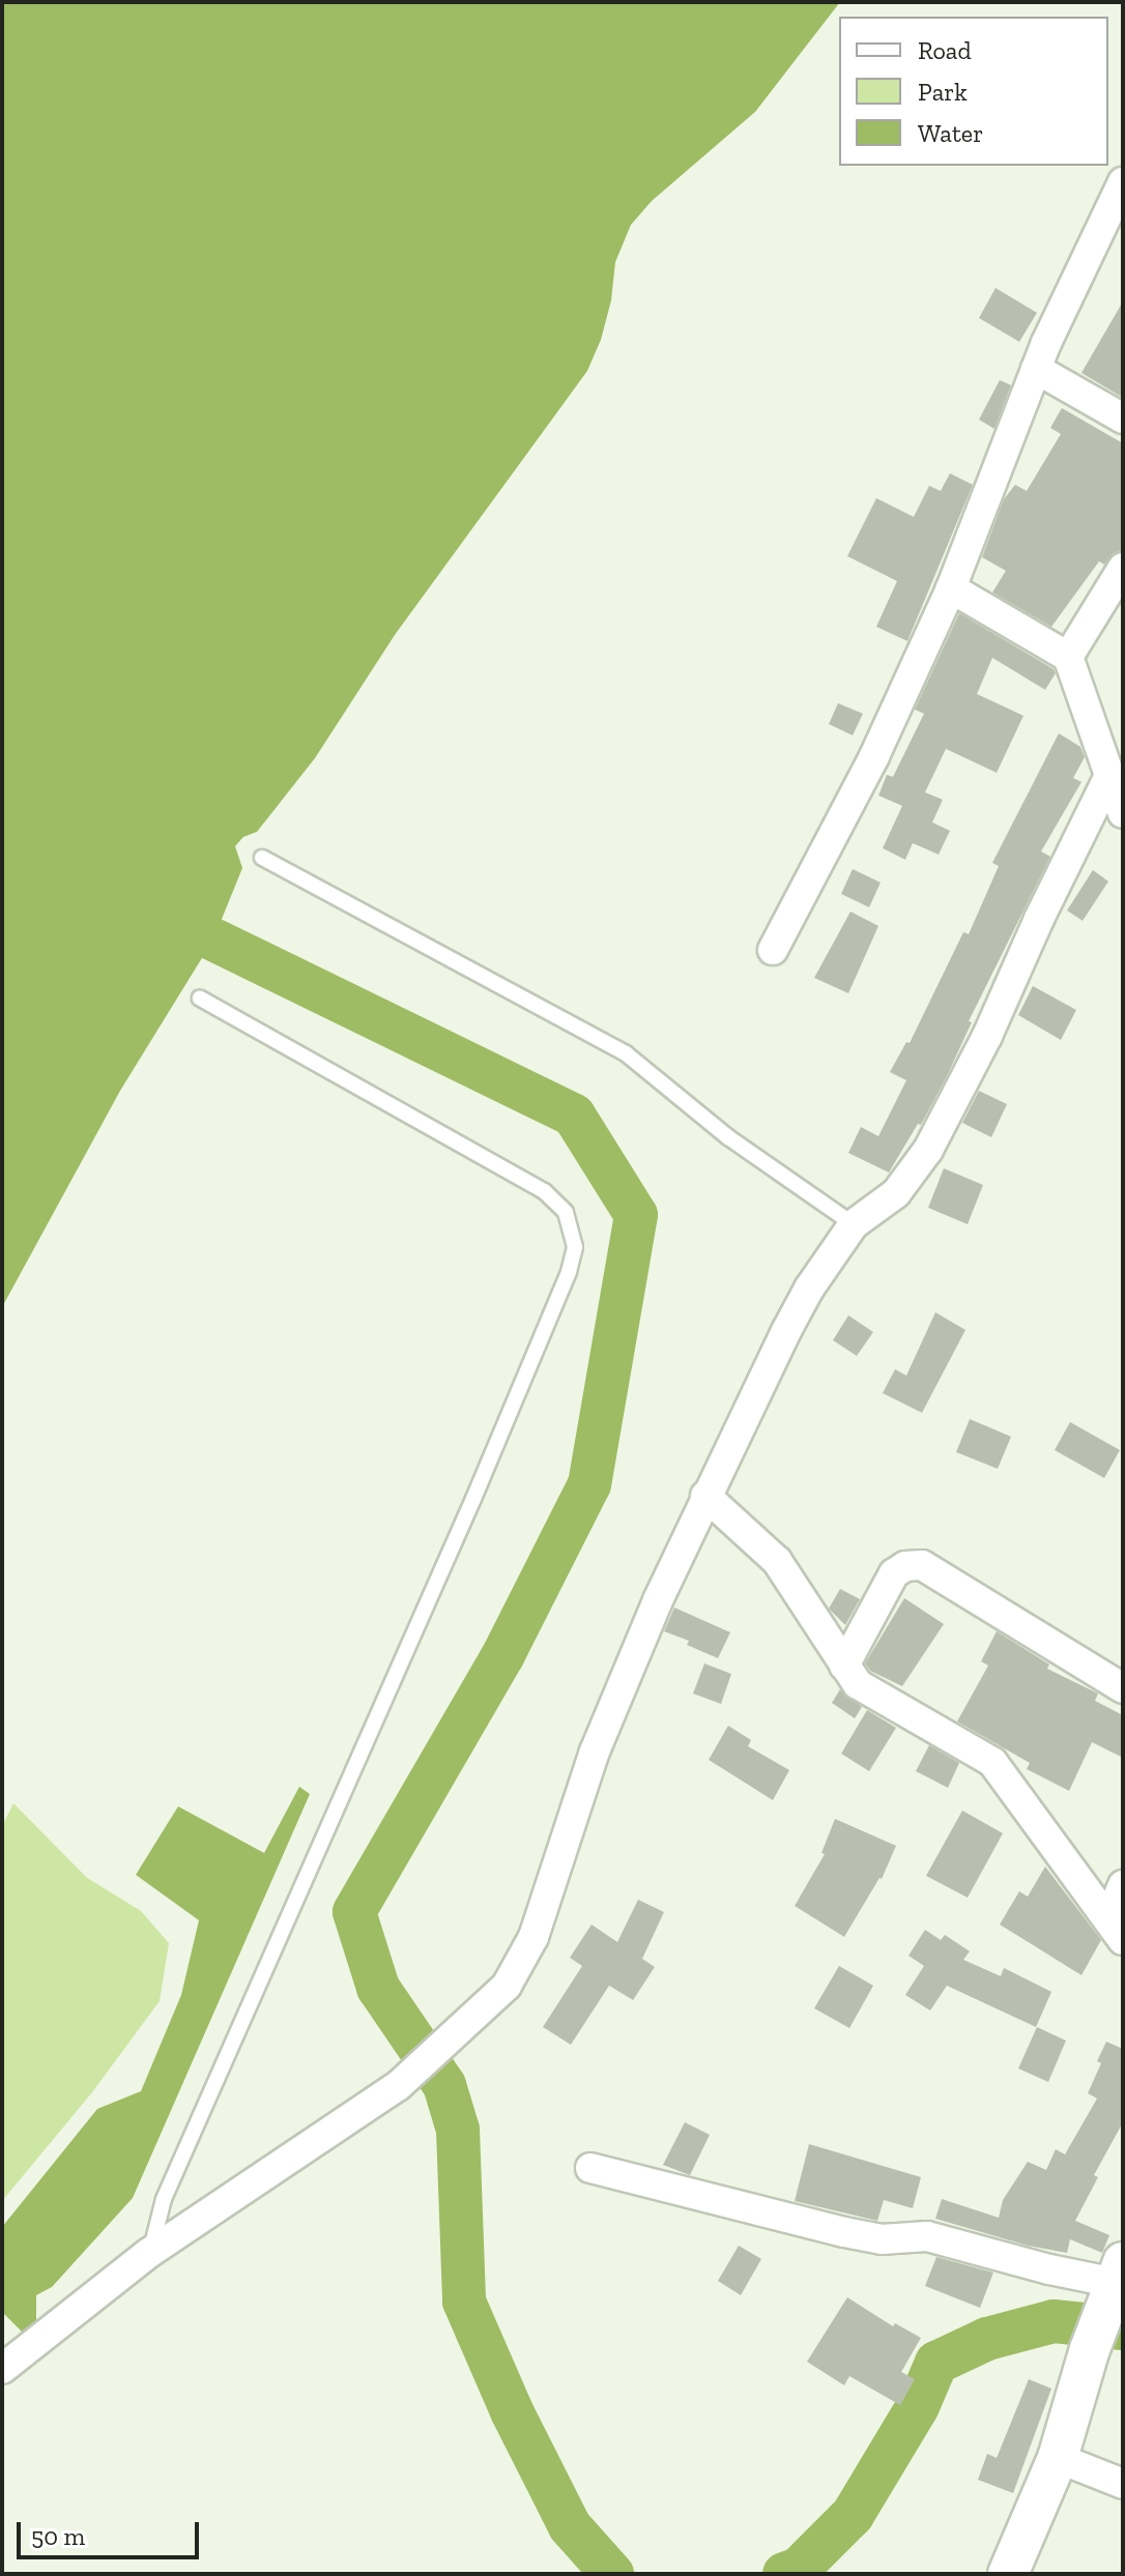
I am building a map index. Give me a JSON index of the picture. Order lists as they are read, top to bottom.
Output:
{
  "legend": ["Road", "Park", "Water"],
  "scale_bar": "50 m"
}
